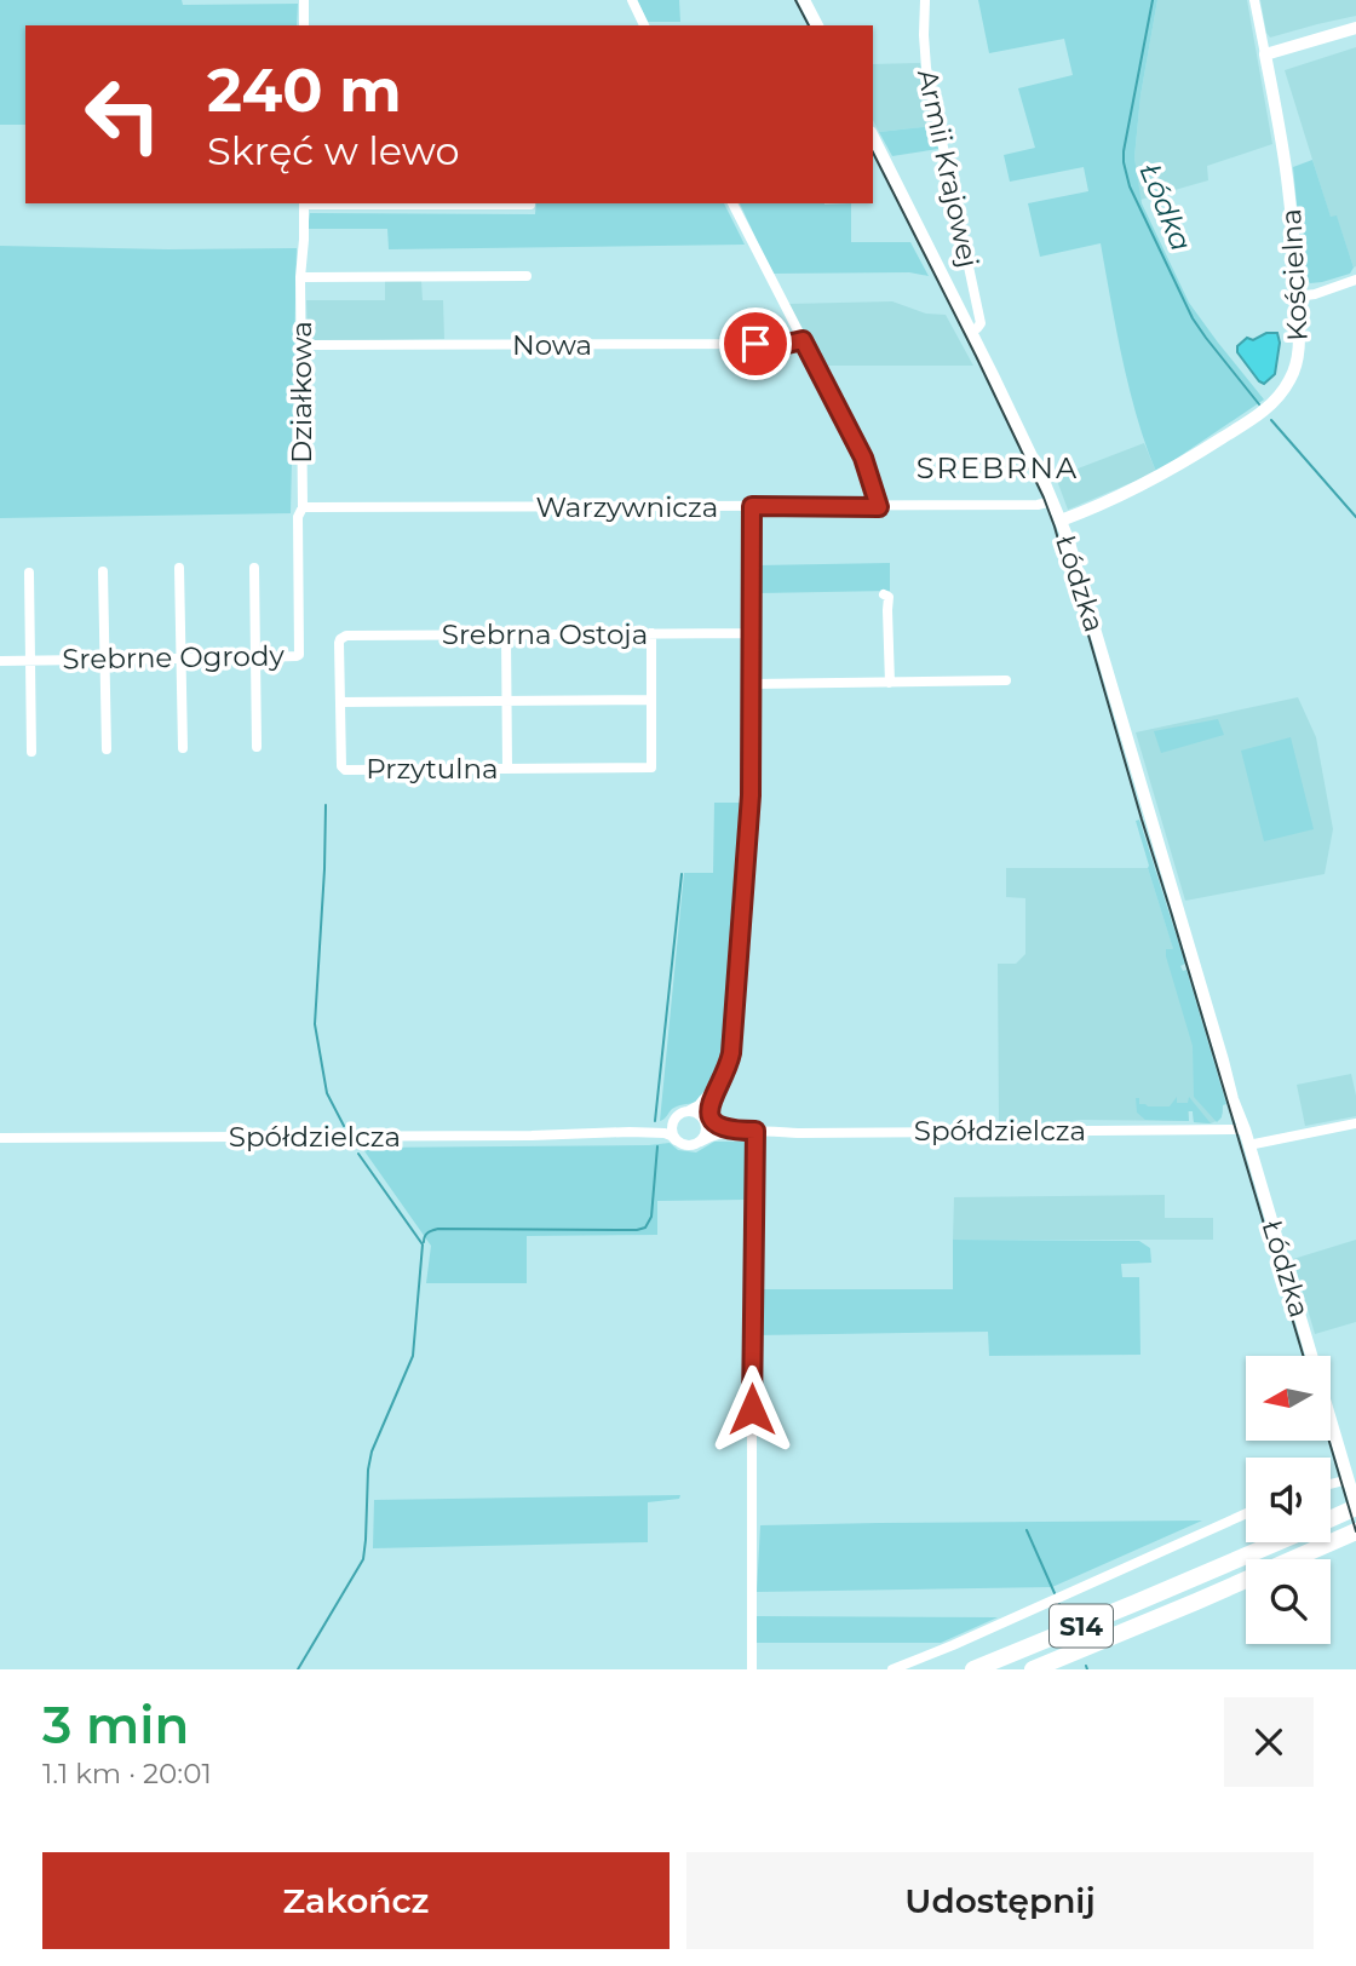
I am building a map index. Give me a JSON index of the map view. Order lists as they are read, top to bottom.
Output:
{
  "streets": {
    "highway": ["S14"],
    "main road": ["Łódzka"],
    "street": [
      "Armii Krajowej",
      "Kościelna",
      "Nowa",
      "Działkowa",
      "Warzywnicza",
      "Srebrna Ostoja",
      "Srebrne Ogrody",
      "Przytulna",
      "Spółdzielcza"
    ]
  },
  "crossings": [
    ["Armii Krajowej", "Łódzka"],
    ["Kościelna", "Łódzka"],
    ["Nowa", "Działkowa"],
    ["Działkowa", "Warzywnicza"],
    ["Działkowa", "Srebrne Ogrody"],
    ["Warzywnicza", "Łódzka"],
    ["Warzywnicza", "Srebrne Ogrody"],
    ["Łódzka", "Spółdzielcza"],
    ["Łódzka", "S14"],
    ["Srebrna Ostoja", "Przytulna"]
  ],
  "districts": ["SREBRNA"],
  "water": ["Łódka"],
  "north": "left",
  "page": {
    "turn": ["240 m", "Skręć w lewo"],
    "heading": ["3 min", "1.1 km · 20:01"],
    "buttons": ["Zakończ", "Udostępnij"]
  }
}
